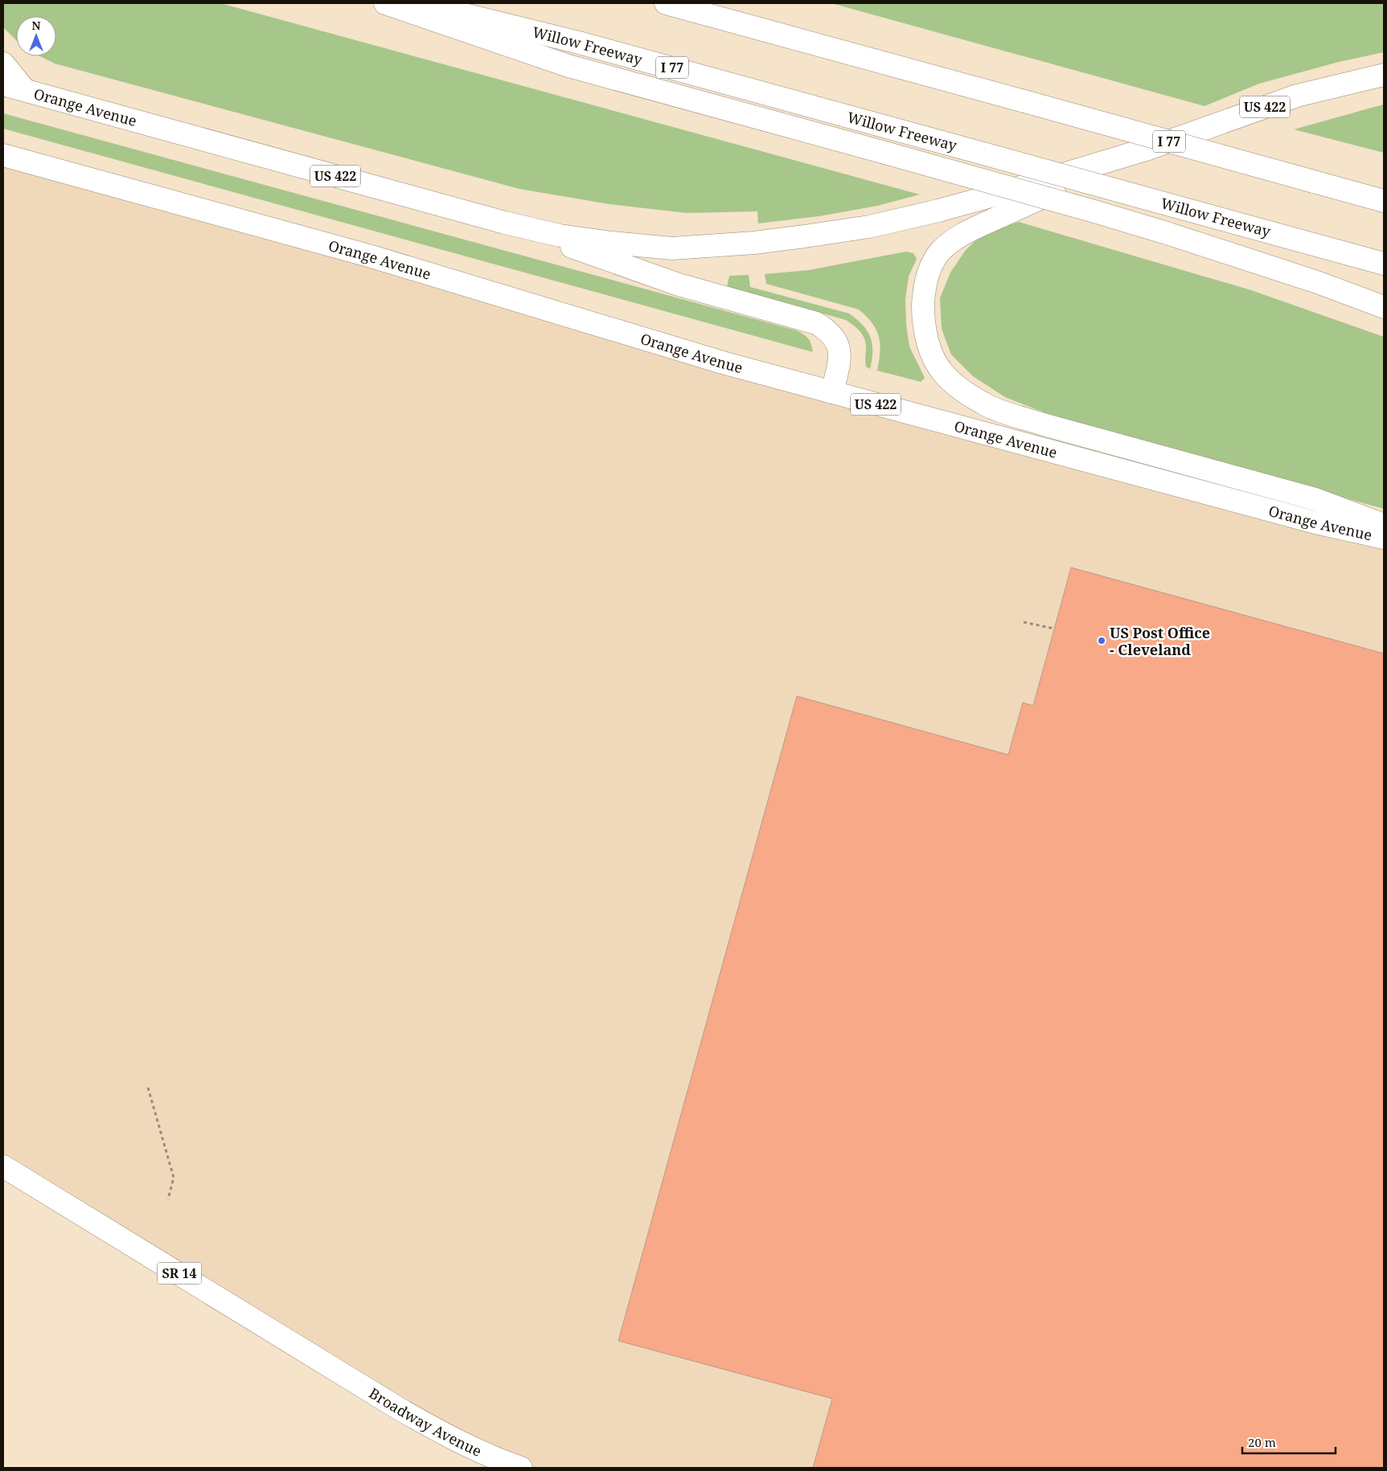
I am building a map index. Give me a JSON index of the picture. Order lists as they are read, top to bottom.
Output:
{
  "streets": {
    "main road": [
      "Willow Freeway",
      "I 77",
      "Orange Avenue",
      "US 422",
      "SR 14",
      "Broadway Avenue"
    ]
  },
  "places": ["US Post Office - Cleveland"],
  "scale_bar": "20 m",
  "north": "top"
}
